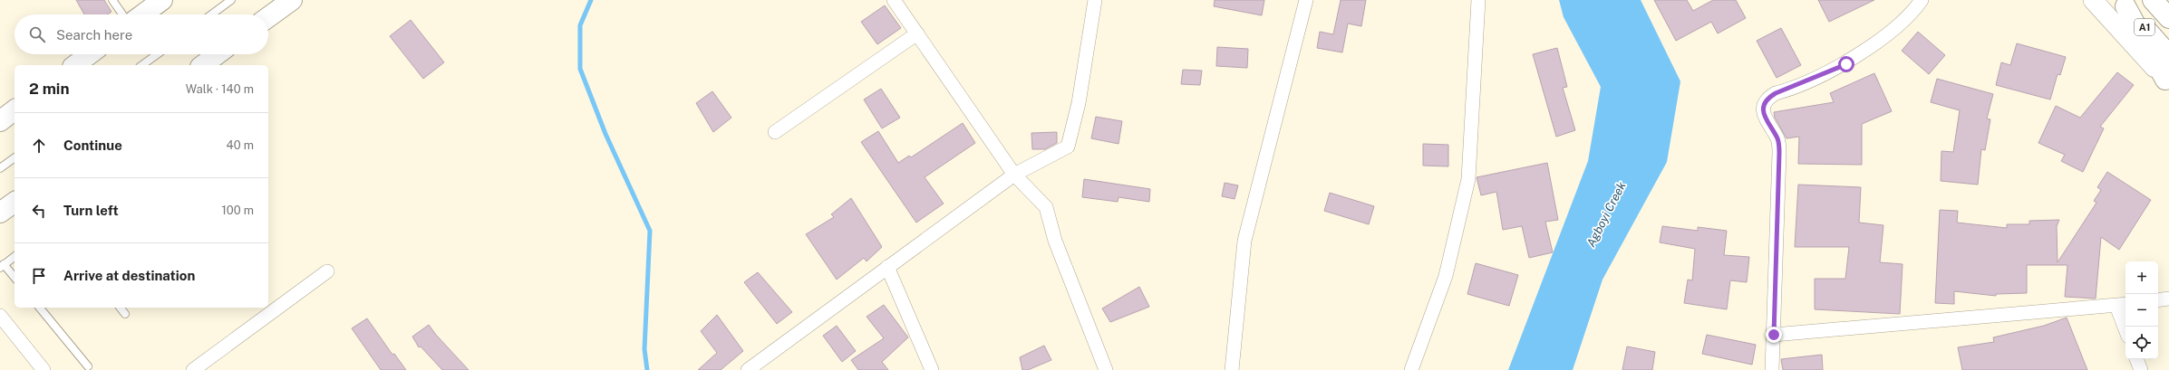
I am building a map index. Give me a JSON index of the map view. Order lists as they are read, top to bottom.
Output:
{
  "streets": {
    "highway": ["A1"]
  },
  "water": ["Agboyi Creek"],
  "page": {
    "search": "Search here",
    "heading": ["2 min", "Walk · 140 m"],
    "list": [
      ["Continue", "40 m"],
      ["Turn left", "100 m"],
      "Arrive at destination"
    ],
    "map_buttons": ["+", "−"]
  }
}
